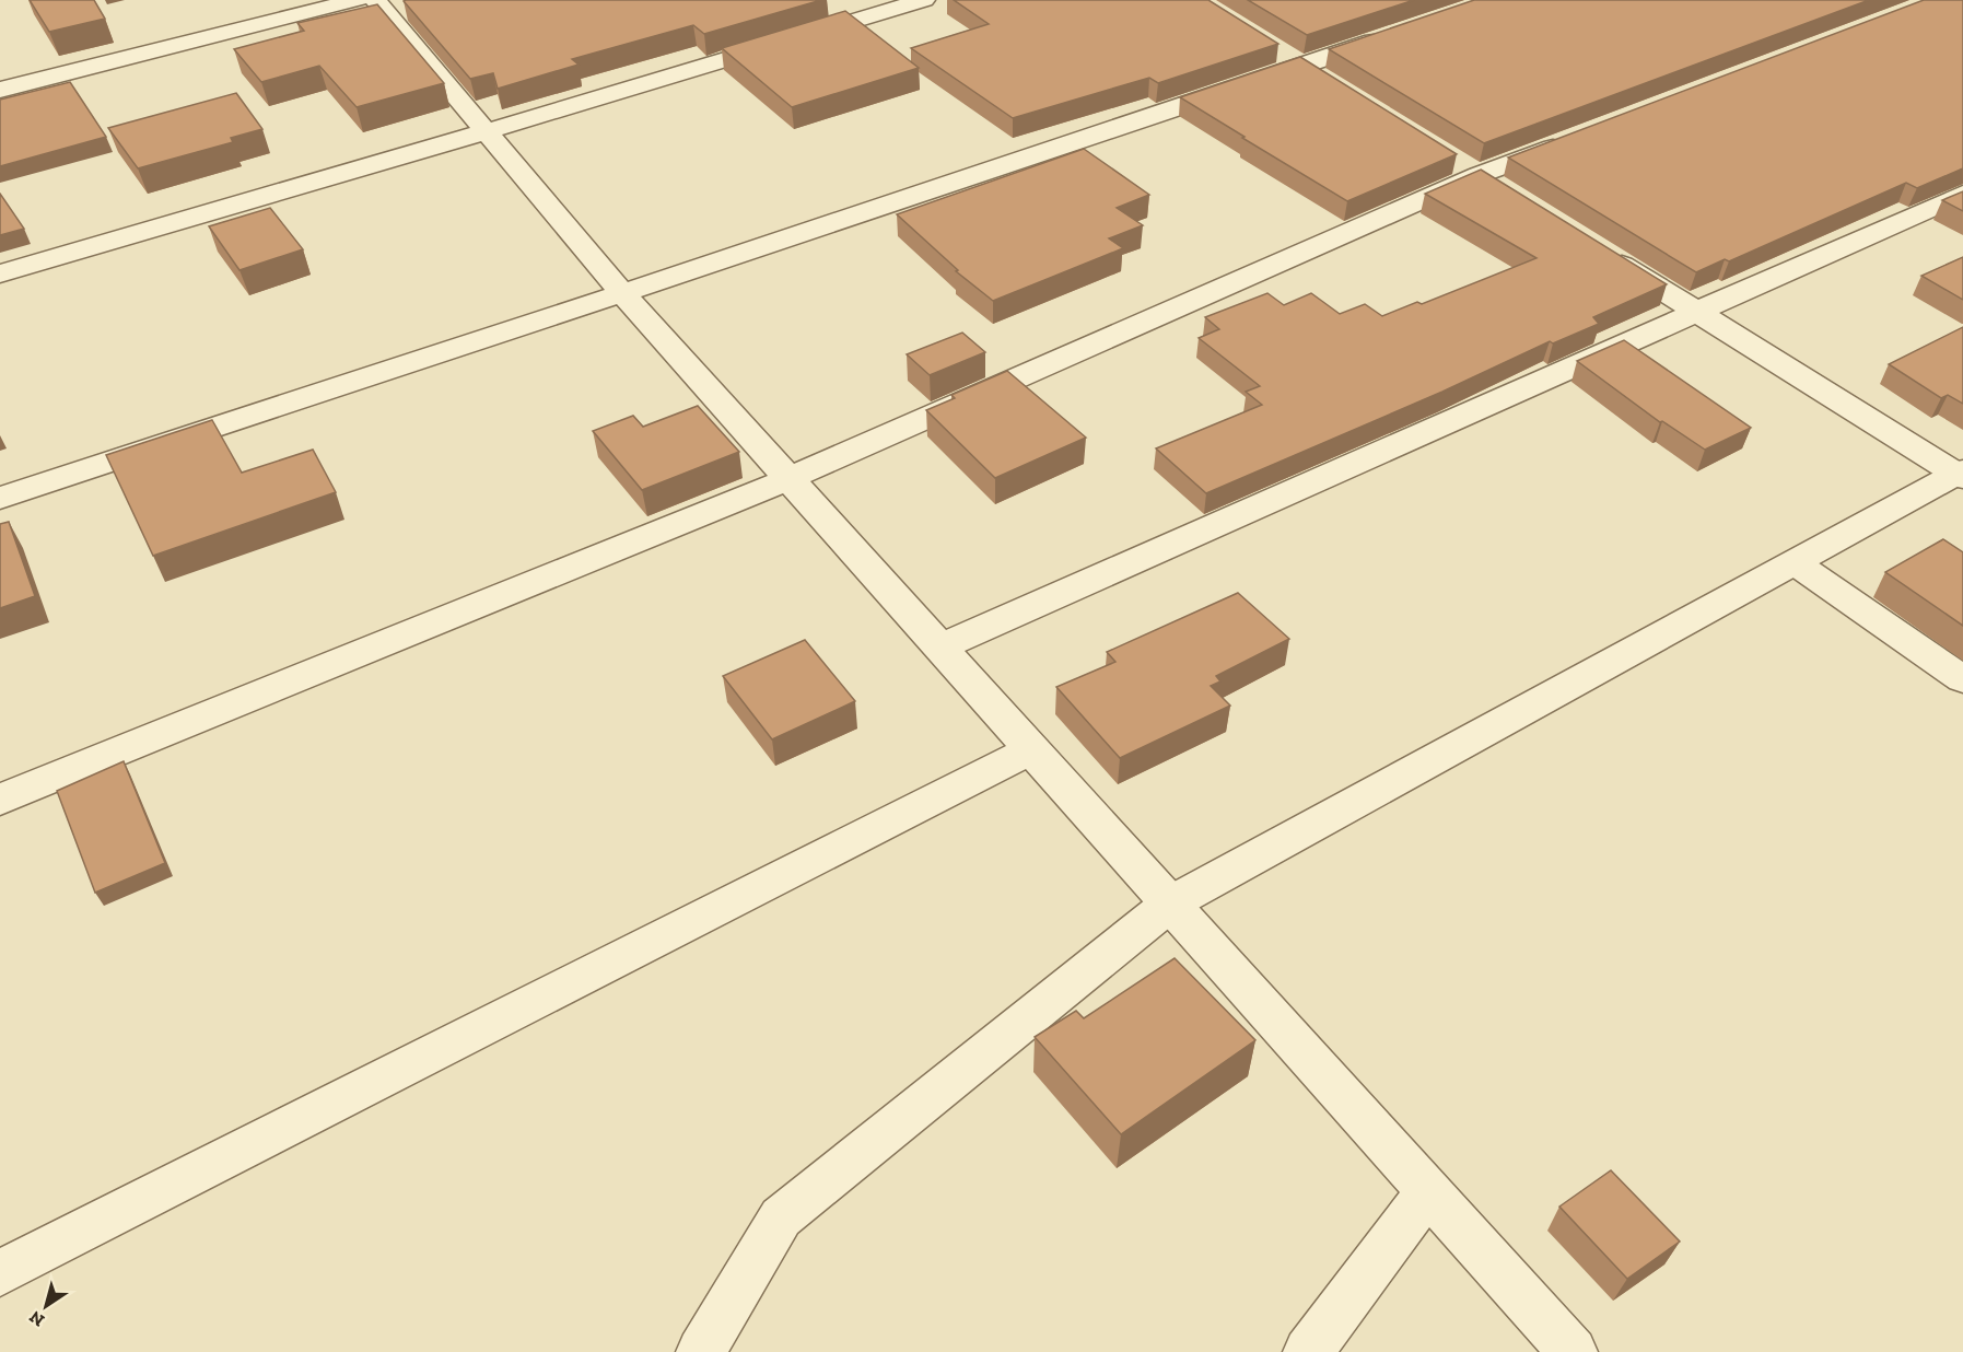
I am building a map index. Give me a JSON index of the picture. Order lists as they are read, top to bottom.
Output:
{
  "north": "bottom left"
}
